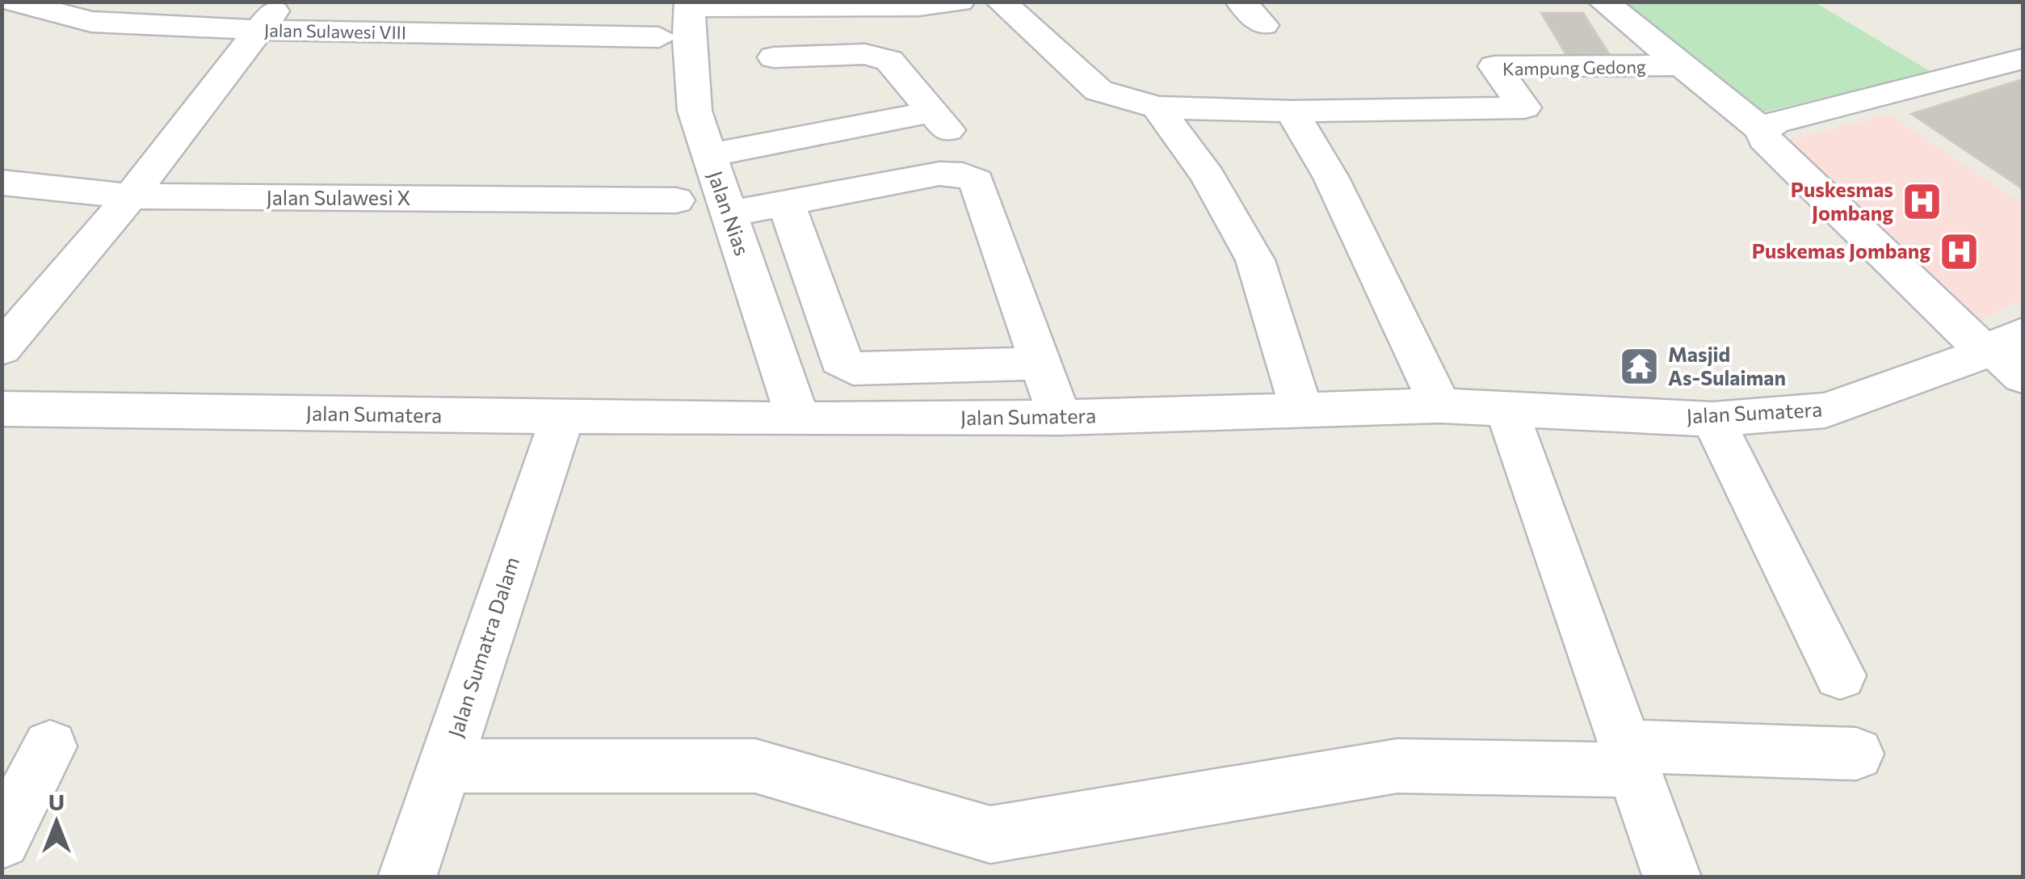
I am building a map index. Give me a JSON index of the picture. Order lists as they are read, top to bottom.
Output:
{
  "streets": {
    "street": [
      "Jalan Sulawesi VIII",
      "Kampung Gedong",
      "Jalan Sulawesi X",
      "Jalan Nias",
      "Jalan Sumatera",
      "Jalan Sumatra Dalam"
    ]
  },
  "crossings": [
    ["Jalan Nias", "Jalan Sumatera"],
    ["Jalan Sumatera", "Jalan Sumatra Dalam"]
  ],
  "places": {
    "hospital": ["Puskesmas Jombang", "Puskemas Jombang"],
    "temple": ["Masjid As-Sulaiman"]
  },
  "north": "top"
}
